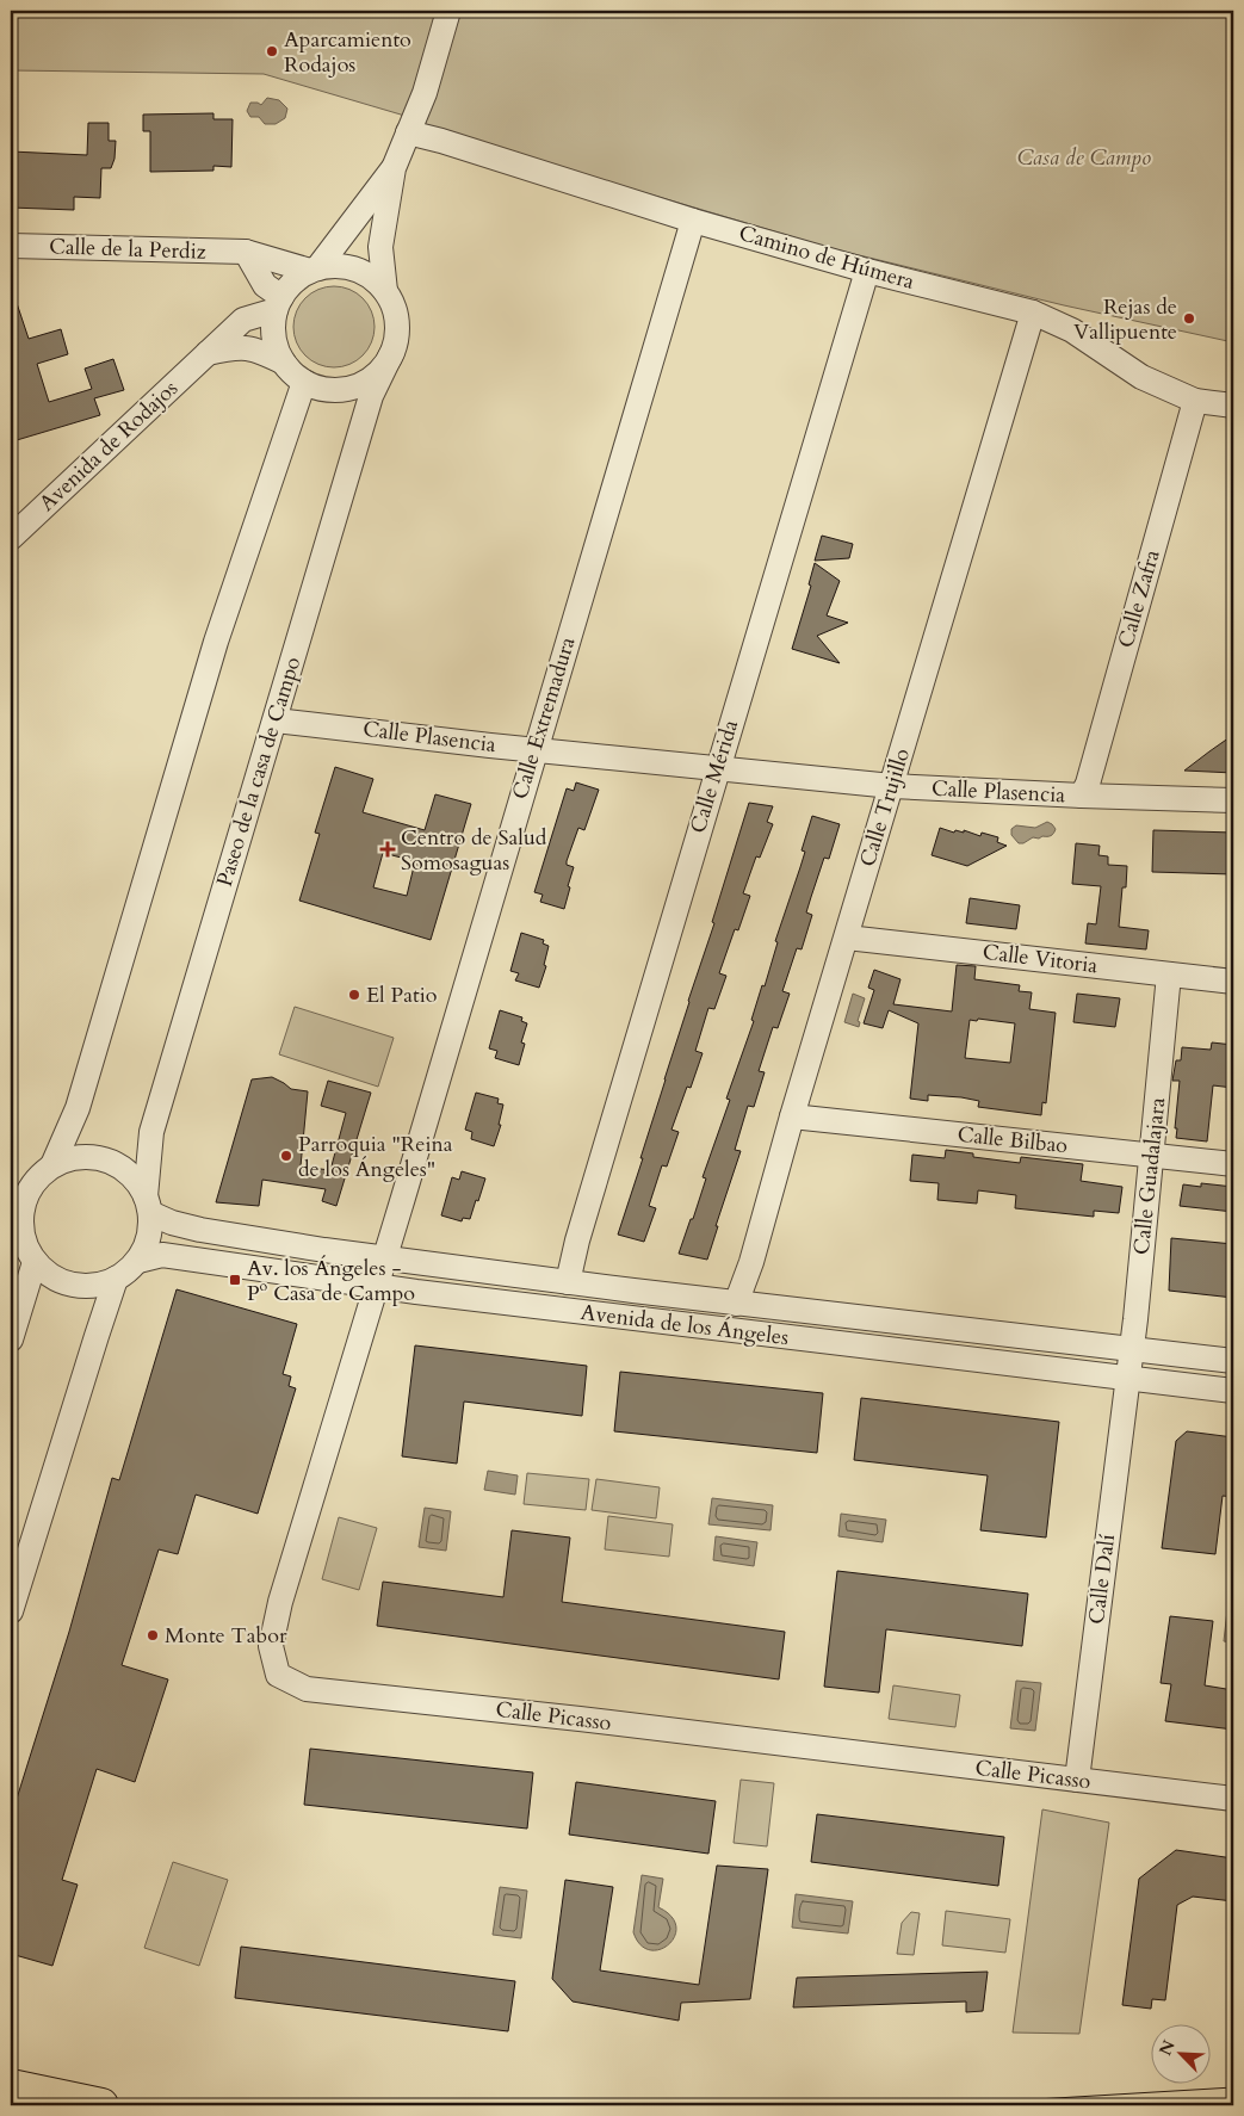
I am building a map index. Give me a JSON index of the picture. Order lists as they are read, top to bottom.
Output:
{
  "streets": {
    "street": [
      "Calle de la Perdiz",
      "Camino de Húmera",
      "Avenida de Rodajos",
      "Calle Zafra",
      "Calle Extremadura",
      "Calle Plasencia",
      "Paseo de la casa de Campo",
      "Calle Mérida",
      "Calle Trujillo",
      "Calle Vitoria",
      "Calle Bilbao",
      "Calle Guadalajara",
      "Avenida de los Ángeles",
      "Calle Dalí",
      "Calle Picasso"
    ]
  },
  "crossings": [
    ["Calle de la Perdiz", "Avenida de Rodajos"],
    ["Calle de la Perdiz", "Paseo de la casa de Campo"],
    ["Camino de Húmera", "Calle Zafra"],
    ["Camino de Húmera", "Calle Extremadura"],
    ["Camino de Húmera", "Calle Mérida"],
    ["Camino de Húmera", "Calle Trujillo"],
    ["Avenida de Rodajos", "Paseo de la casa de Campo"],
    ["Calle Zafra", "Calle Plasencia"],
    ["Calle Extremadura", "Calle Plasencia"],
    ["Calle Extremadura", "Avenida de los Ángeles"],
    ["Calle Extremadura", "Calle Picasso"],
    ["Calle Plasencia", "Paseo de la casa de Campo"],
    ["Calle Plasencia", "Calle Mérida"],
    ["Calle Plasencia", "Calle Trujillo"],
    ["Paseo de la casa de Campo", "Avenida de los Ángeles"],
    ["Calle Mérida", "Avenida de los Ángeles"],
    ["Calle Trujillo", "Calle Vitoria"],
    ["Calle Trujillo", "Calle Bilbao"],
    ["Calle Trujillo", "Avenida de los Ángeles"],
    ["Calle Vitoria", "Calle Guadalajara"],
    ["Calle Bilbao", "Calle Guadalajara"],
    ["Calle Guadalajara", "Avenida de los Ángeles"],
    ["Calle Guadalajara", "Calle Dalí"],
    ["Avenida de los Ángeles", "Calle Dalí"],
    ["Avenida de los Ángeles", "Calle Picasso"],
    ["Calle Dalí", "Calle Picasso"]
  ],
  "parks": ["Casa de Campo"],
  "places": {
    "other": [
      "Aparcamiento Rodajos",
      "Rejas de Vallipuente",
      "El Patio",
      "Parroquia \"Reina de los Ángeles\"",
      "Monte Tabor"
    ],
    "health": ["Centro de Salud Somosaguas"],
    "transit": ["Av. los Ángeles - Pº Casa de Campo"]
  },
  "north": "top left"
}
